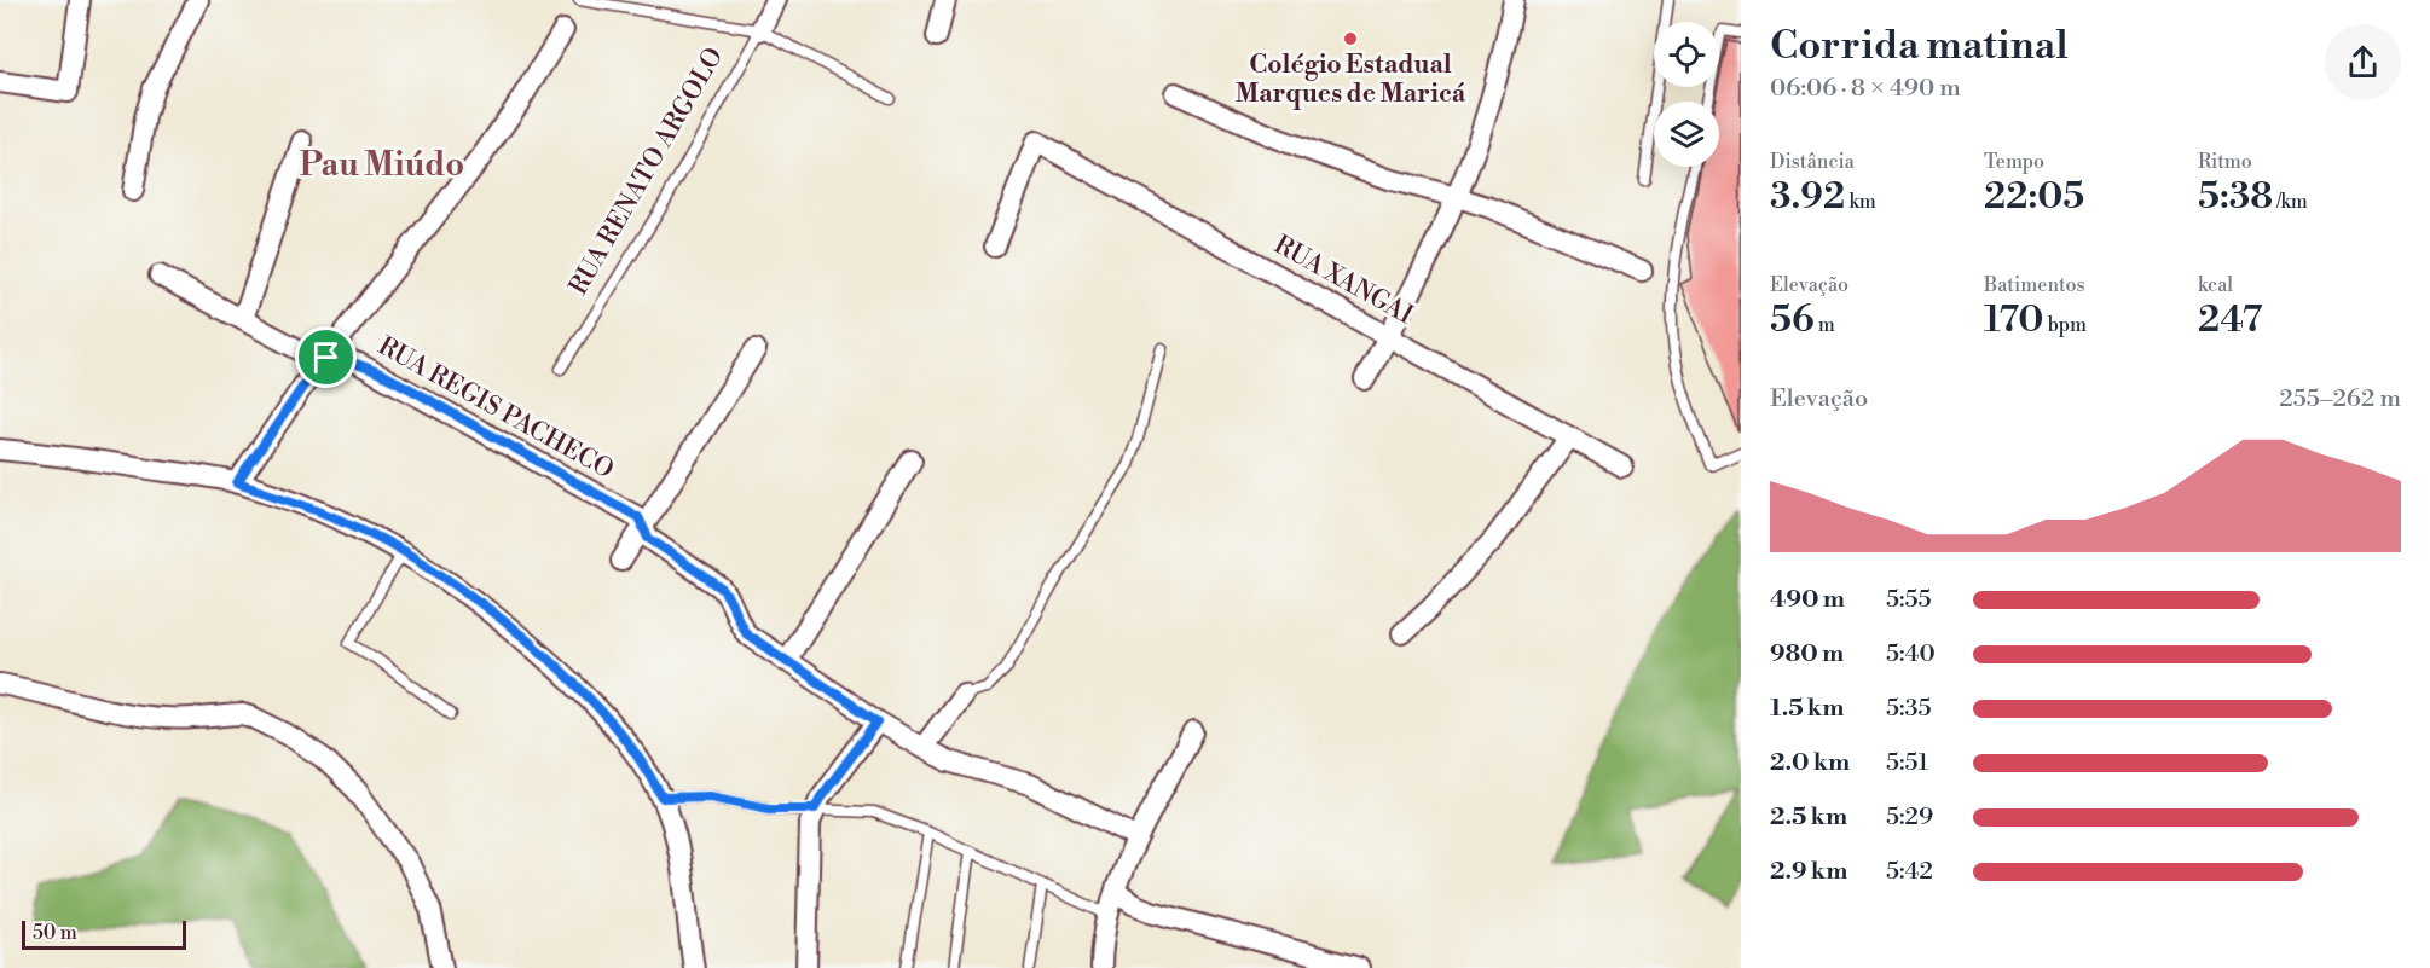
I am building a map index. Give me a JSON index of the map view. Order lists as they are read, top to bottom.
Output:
{
  "streets": {
    "street": ["RUA RENATO ARGOLO", "RUA XANGAI", "RUA REGIS PACHECO"]
  },
  "districts": ["Pau Miúdo"],
  "places": ["Colégio Estadual Marques de Maricá"],
  "scale_bar": "50 m",
  "page": {
    "heading": ["Corrida matinal", "06:06 · 8 × 490 m"],
    "stats": [
      ["Distância", "3.92 km"],
      ["Tempo", "22:05"],
      ["Ritmo", "5:38 /km"],
      ["Elevação", "56 m"],
      ["Batimentos", "170 bpm"],
      ["kcal", "247"]
    ],
    "chart": ["Elevação", "255–262 m"],
    "list": [
      {
        "name": "490 m",
        "note": "5:55"
      },
      {
        "name": "980 m",
        "note": "5:40"
      },
      {
        "name": "1.5 km",
        "note": "5:35"
      },
      {
        "name": "2.0 km",
        "note": "5:51"
      },
      {
        "name": "2.5 km",
        "note": "5:29"
      },
      {
        "name": "2.9 km",
        "note": "5:42"
      }
    ],
    "scale": "50 m"
  }
}
